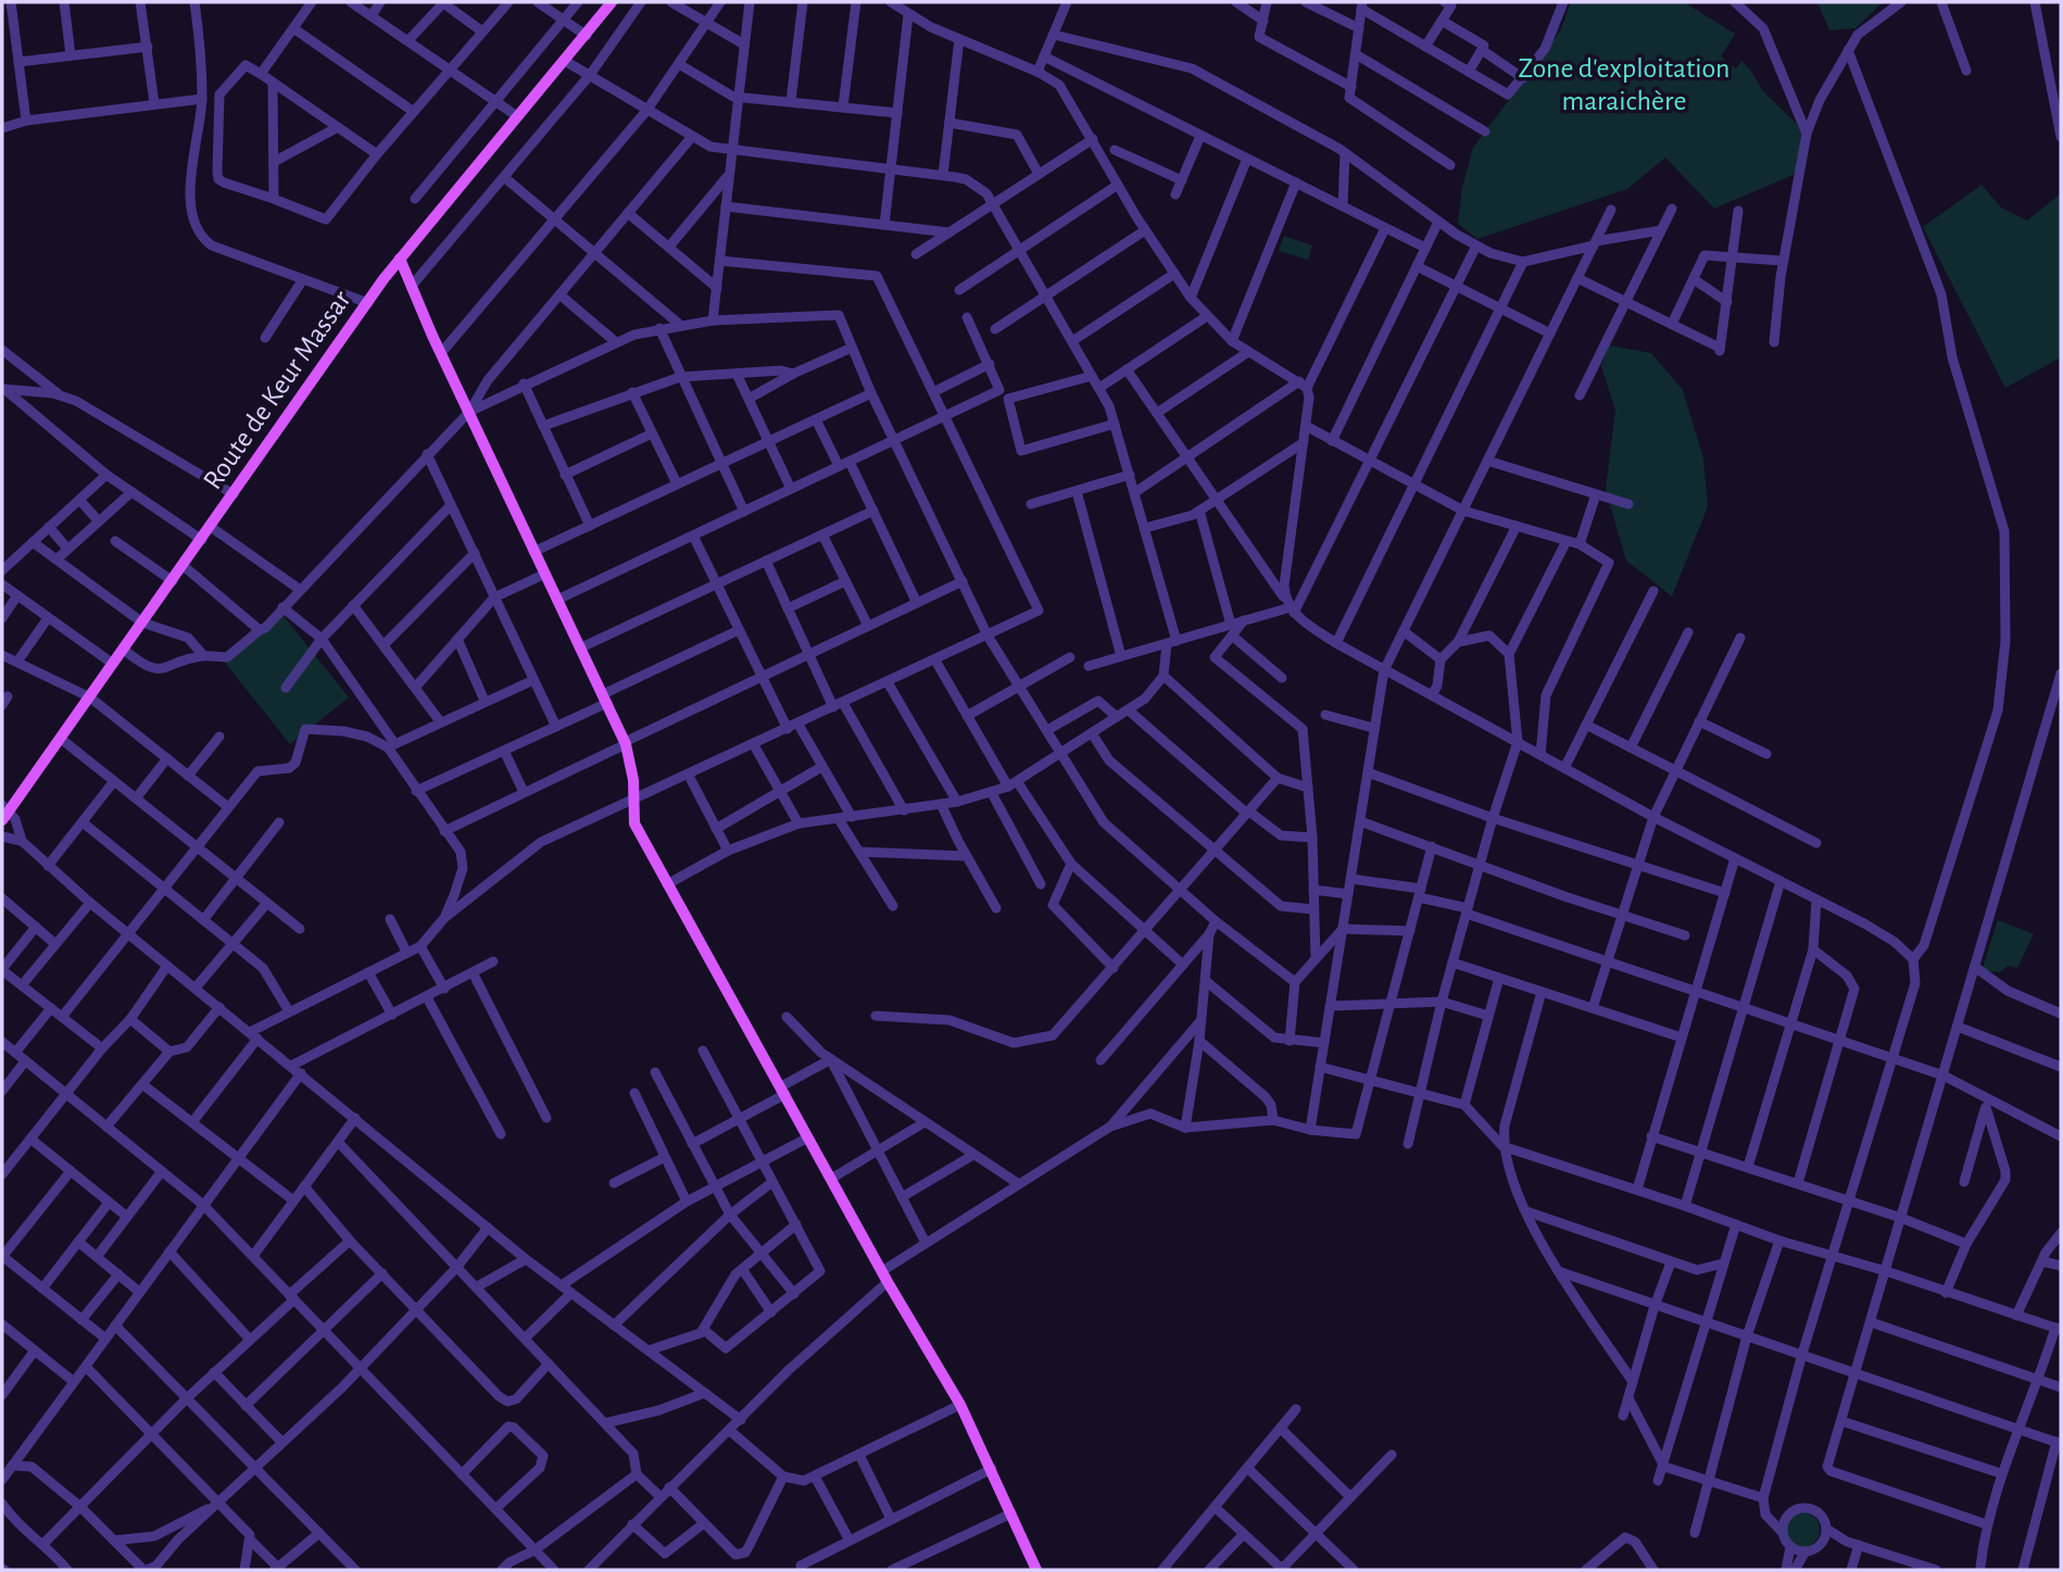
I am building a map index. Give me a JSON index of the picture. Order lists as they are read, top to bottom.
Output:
{
  "streets": {
    "main road": ["Route de Keur Massar"]
  },
  "parks": ["Zone d'exploitation maraichère"]
}
